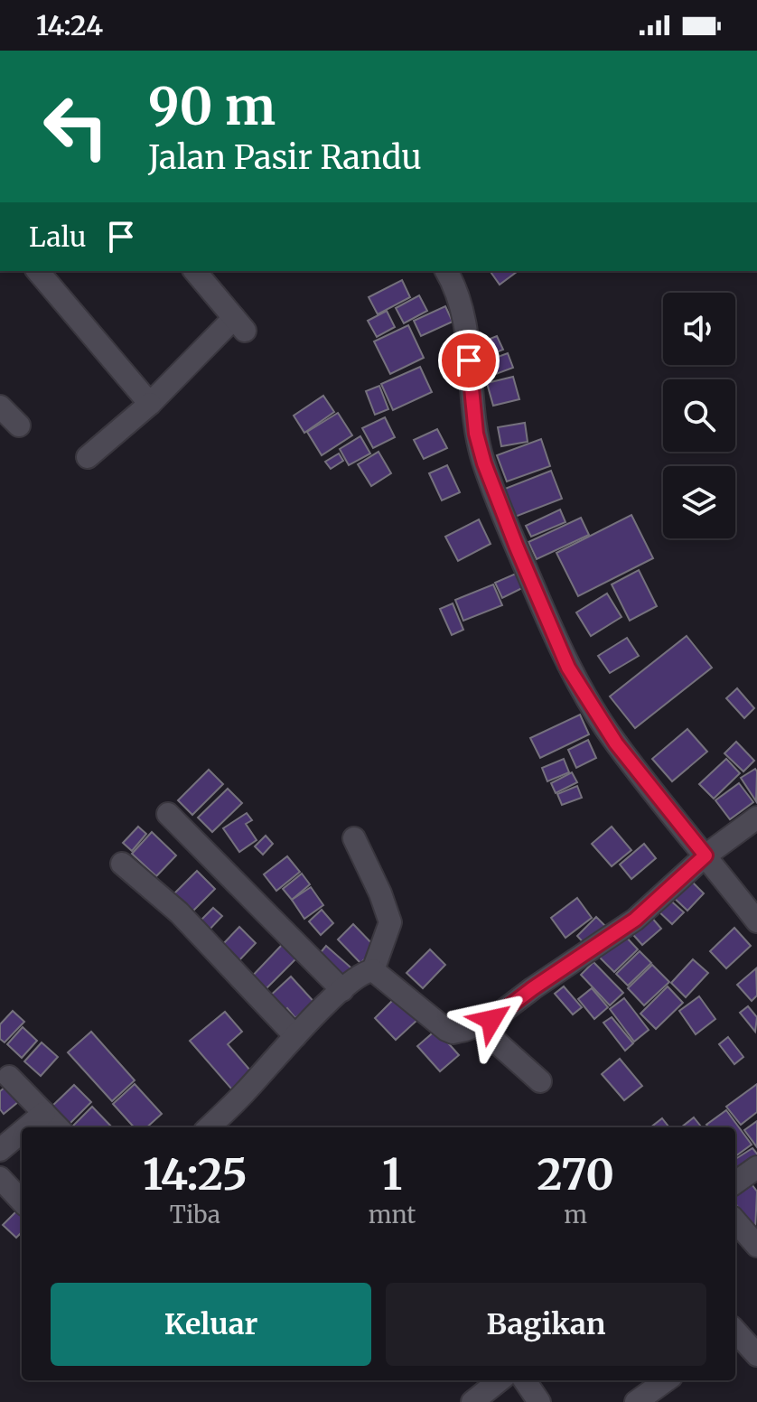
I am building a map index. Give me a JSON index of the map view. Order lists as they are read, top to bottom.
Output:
{
  "page": {
    "status": "14:24",
    "turn": ["90 m", "Jalan Pasir Randu"],
    "then": "Lalu",
    "eta": [
      "14:25",
      "Tiba",
      "1",
      "mnt",
      "270",
      "m"
    ],
    "buttons": ["Keluar", "Bagikan"]
  }
}
